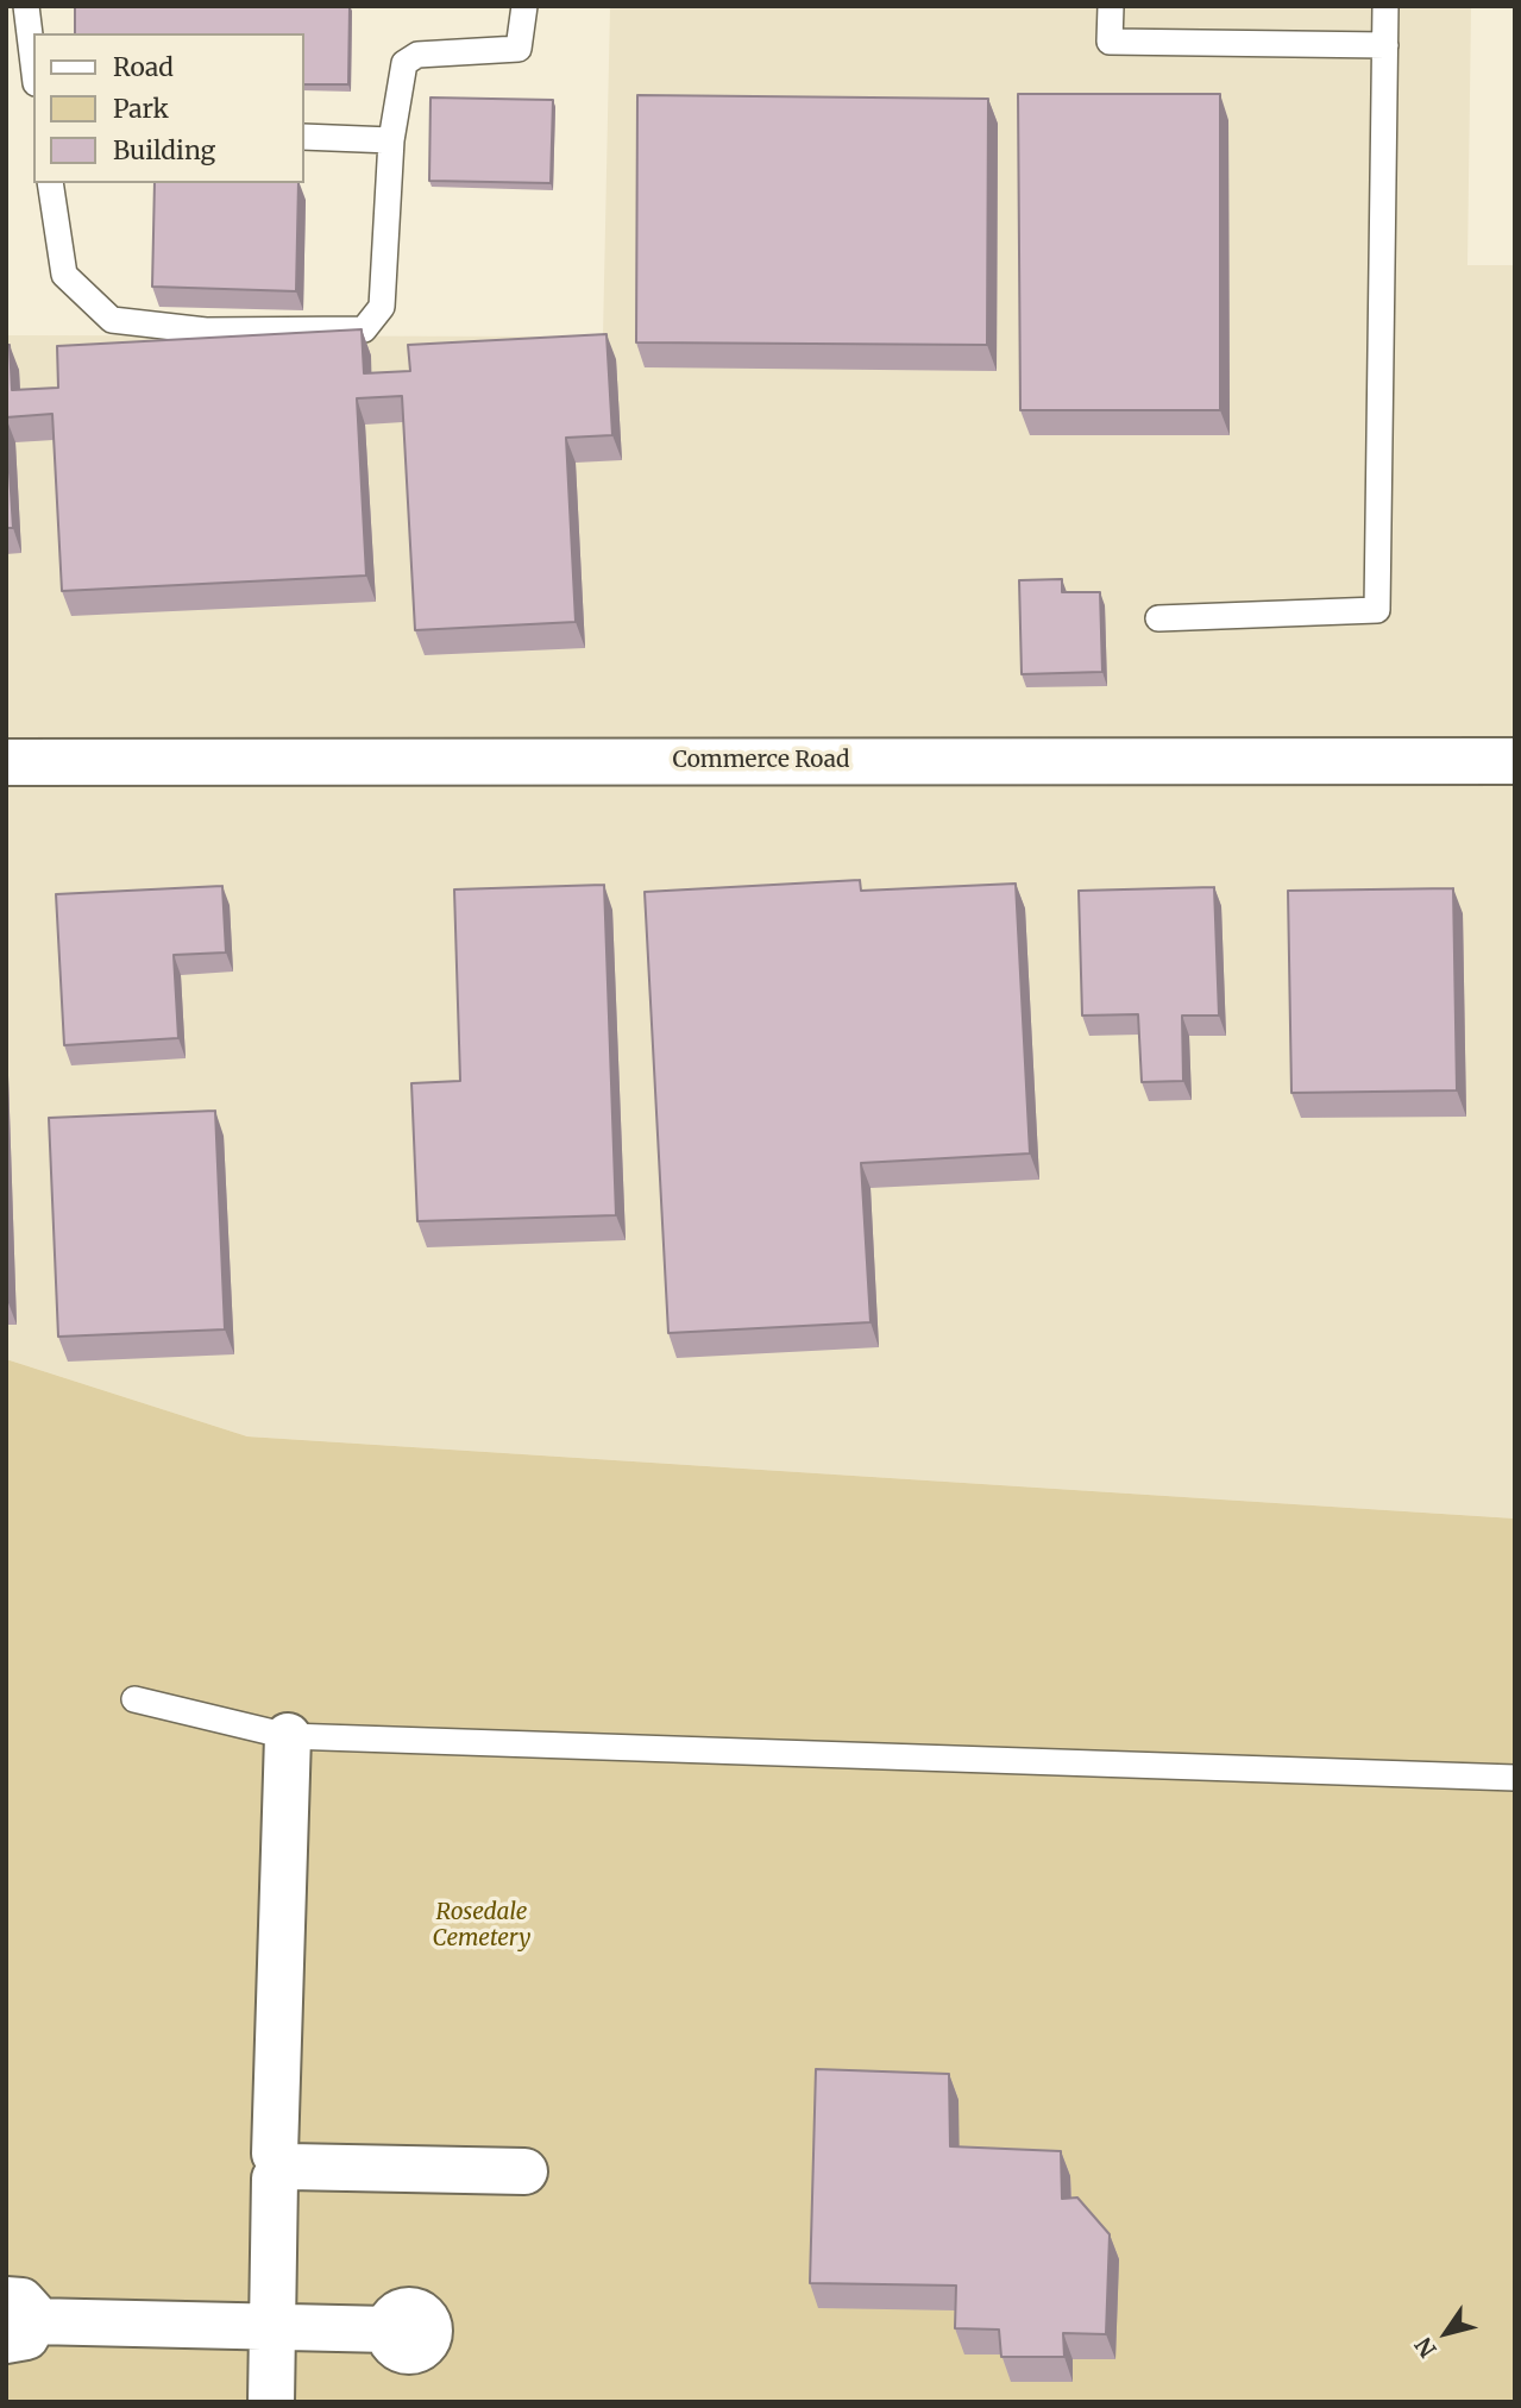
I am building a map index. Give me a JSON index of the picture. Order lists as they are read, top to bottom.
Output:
{
  "streets": {
    "street": ["Commerce Road"]
  },
  "parks": ["Rosedale Cemetery"],
  "legend": ["Road", "Park", "Building"],
  "north": "bottom left"
}
